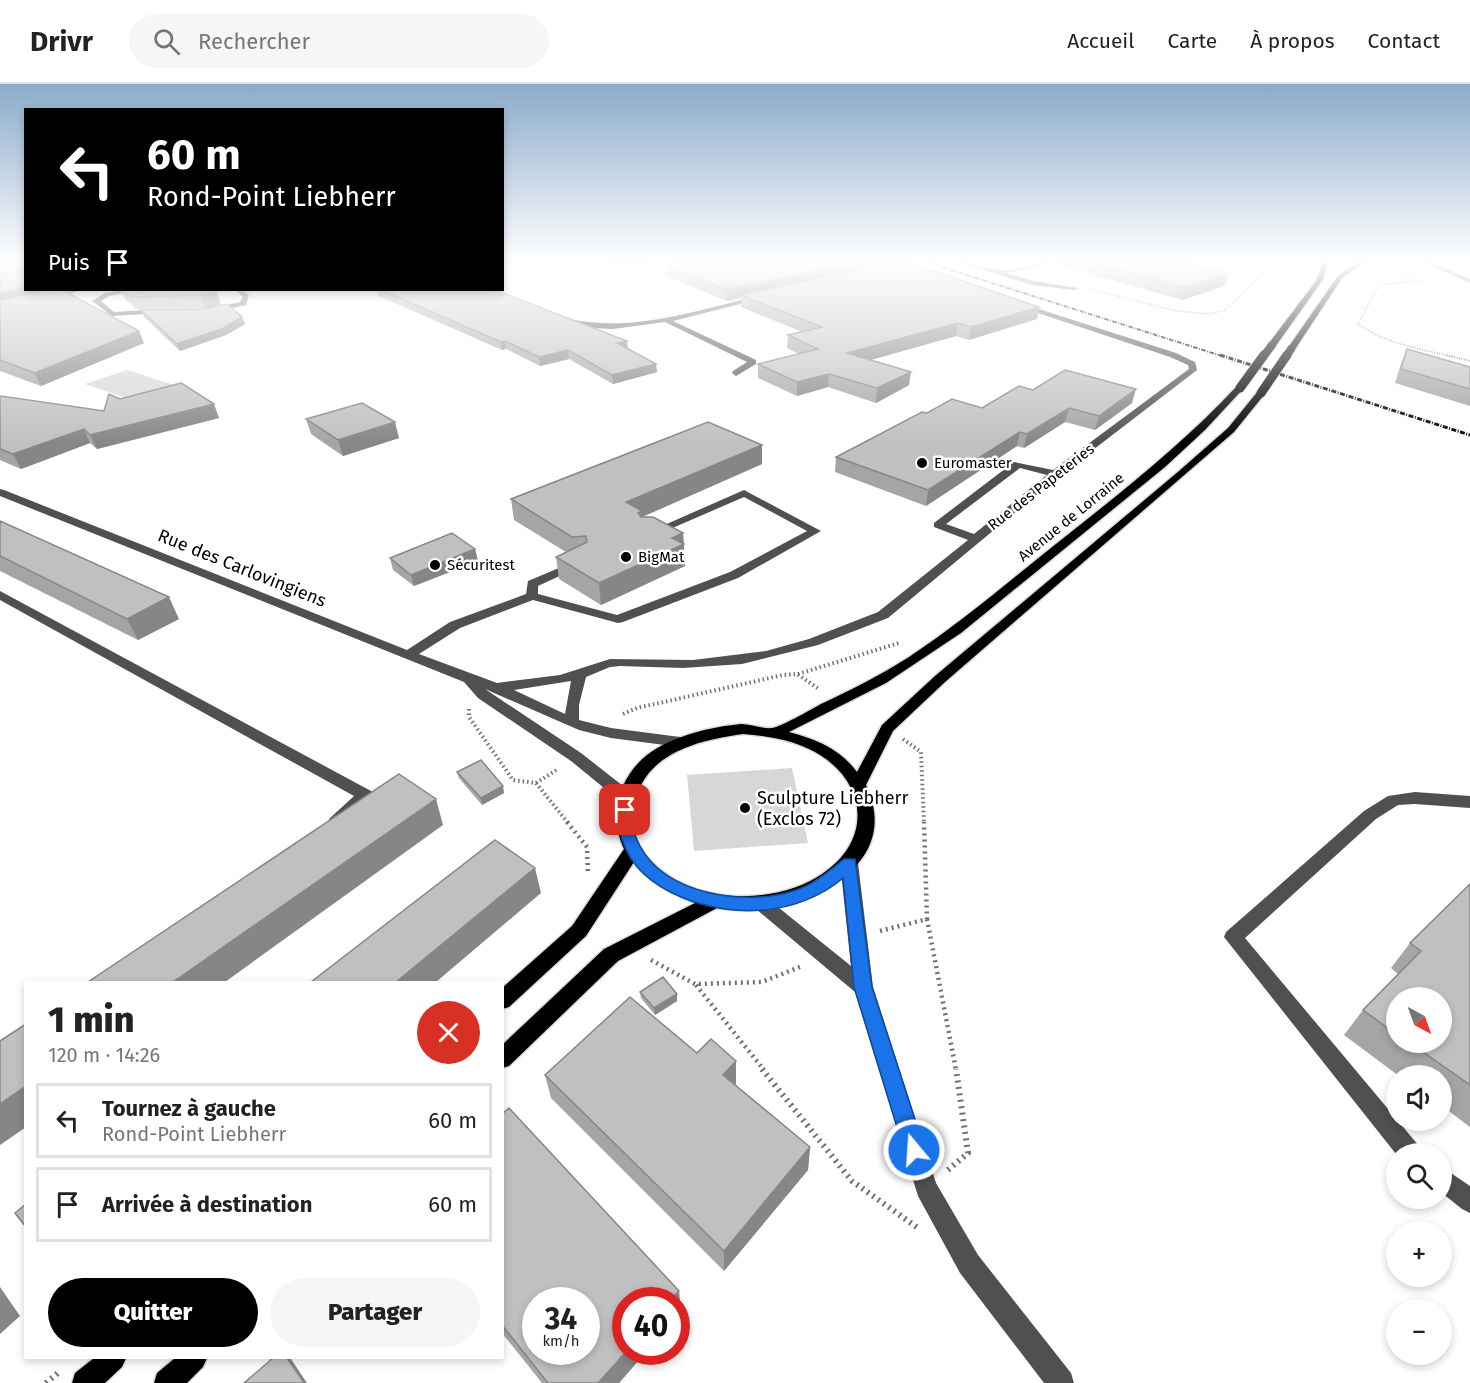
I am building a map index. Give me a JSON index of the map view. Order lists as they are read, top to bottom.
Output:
{
  "streets": {
    "main road": ["Avenue de Lorraine"],
    "street": ["Rue des Papeteries", "Rue des Carlovingiens"]
  },
  "crossings": [
    ["Rue des Papeteries", "Rue des Carlovingiens"],
    ["Avenue de Lorraine", "Rue des Carlovingiens"]
  ],
  "places": [
    "Euromaster",
    "BigMat",
    "Sécuritest",
    "Sculpture Liebherr (Exclos 72)"
  ],
  "north": "bottom right",
  "page": {
    "header": "Drivr",
    "search": "Rechercher",
    "nav": [
      "Accueil",
      "Carte",
      "À propos",
      "Contact"
    ],
    "turn": ["60 m", "Rond-Point Liebherr"],
    "then": "Puis",
    "heading": ["1 min", "120 m · 14:26"],
    "map_buttons": ["+", "−"],
    "list": [
      {
        "name": "Tournez à gauche",
        "note": "Rond-Point Liebherr",
        "value": "60 m"
      },
      {
        "name": "Arrivée à destination",
        "value": "60 m"
      }
    ],
    "buttons": ["Quitter", "Partager"],
    "speed": "34 km/h",
    "limit": "40"
  }
}
